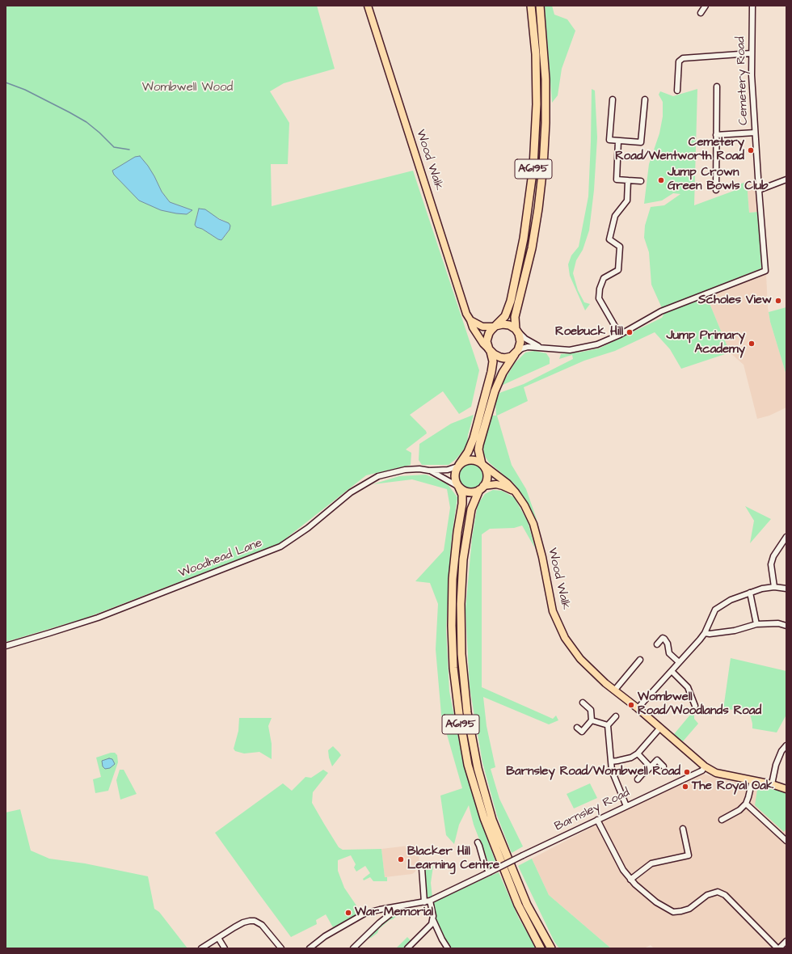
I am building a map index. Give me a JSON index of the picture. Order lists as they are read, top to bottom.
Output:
{
  "streets": {
    "highway": ["A6195"],
    "main road": ["Wood Walk"],
    "street": ["Cemetery Road", "Woodhead Lane", "Barnsley Road"]
  },
  "crossings": [
    ["Wood Walk", "A6195"],
    ["Wood Walk", "Woodhead Lane"],
    ["Wood Walk", "Barnsley Road"],
    ["A6195", "Woodhead Lane"]
  ],
  "parks": ["Wombwell Wood"],
  "places": [
    "Cemetery Road/Wentworth Road",
    "Jump Crown Green Bowls Club",
    "Scholes View",
    "Roebuck Hill",
    "Jump Primary Academy",
    "Wombwell Road/Woodlands Road",
    "Barnsley Road/Wombwell Road",
    "The Royal Oak",
    "Blacker Hill Learning Centre",
    "War Memorial"
  ]
}
